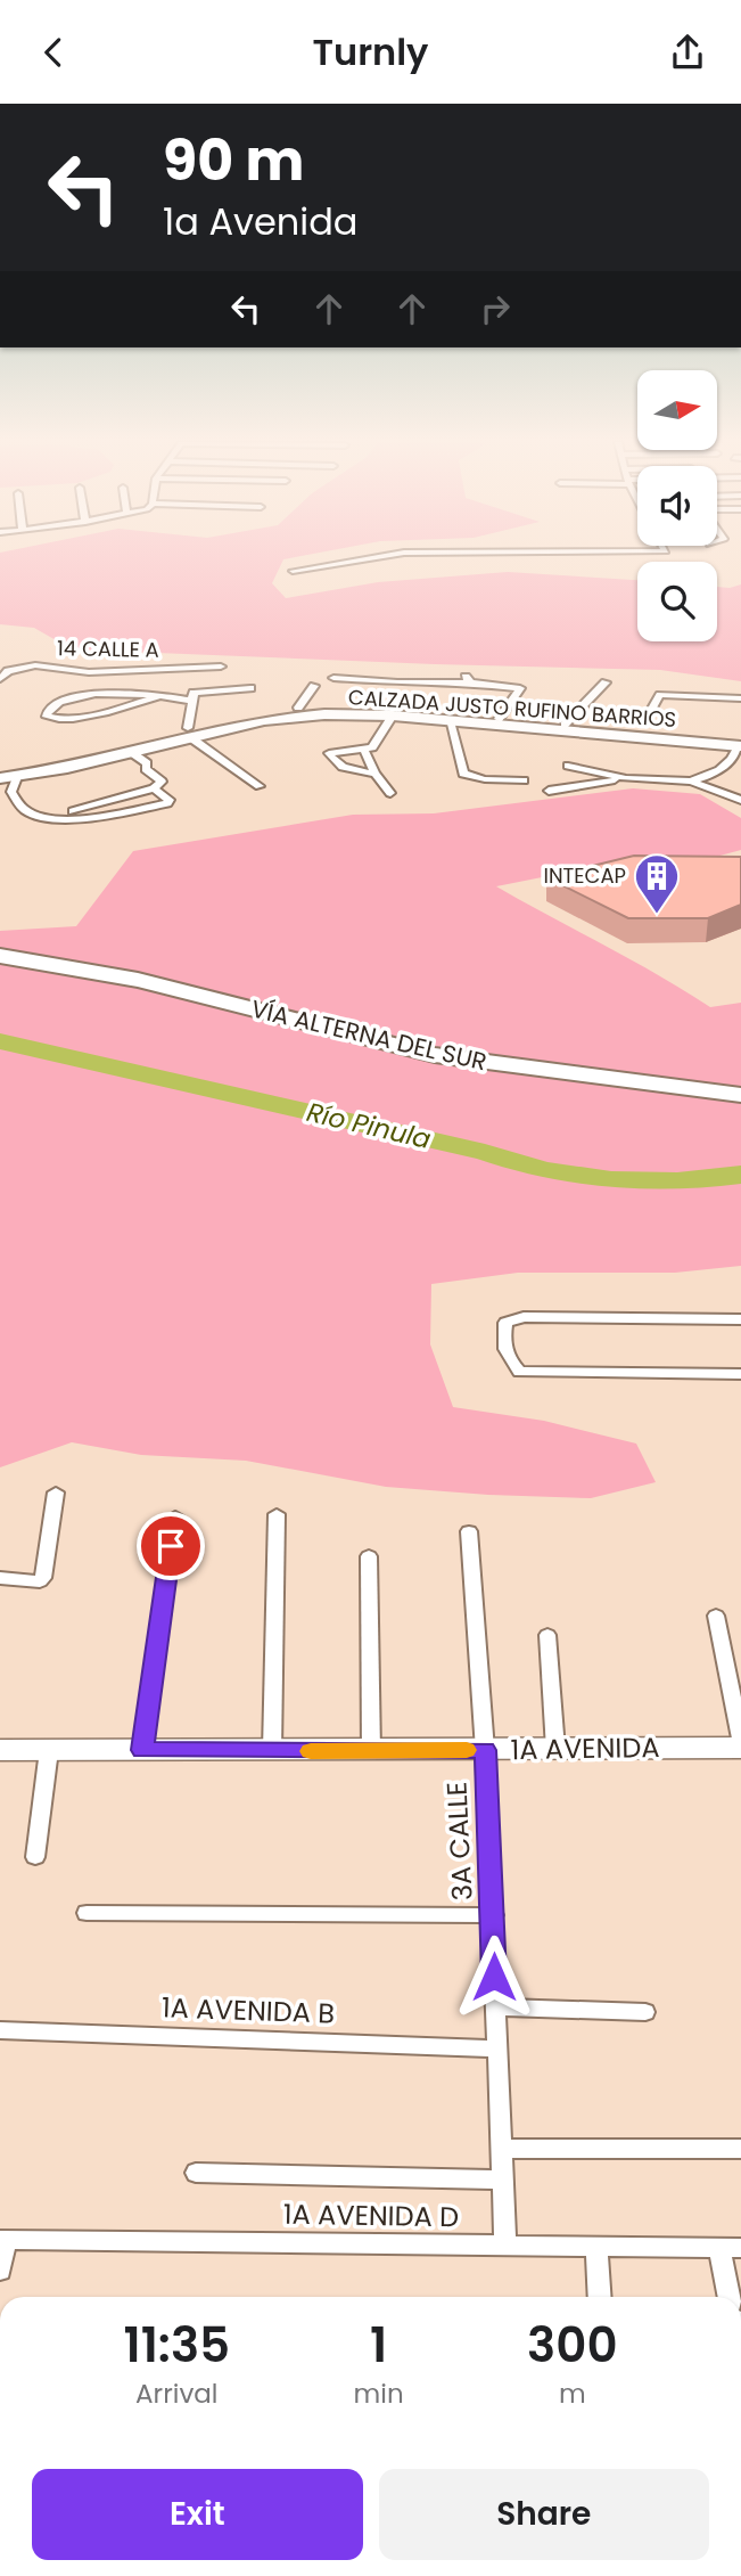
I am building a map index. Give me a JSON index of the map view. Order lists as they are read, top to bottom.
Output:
{
  "streets": {
    "highway": ["VÍA ALTERNA DEL SUR"],
    "main road": ["1A AVENIDA"],
    "street": [
      "14 CALLE A",
      "CALZADA JUSTO RUFINO BARRIOS",
      "3A CALLE",
      "1A AVENIDA B",
      "1A AVENIDA D"
    ]
  },
  "crossings": [
    ["1A AVENIDA", "3A CALLE"],
    ["3A CALLE", "1A AVENIDA B"],
    ["3A CALLE", "1A AVENIDA D"]
  ],
  "water": ["Río Pinula"],
  "places": {
    "building": ["INTECAP"]
  },
  "north": "right",
  "page": {
    "header": "Turnly",
    "turn": ["90 m", "1a Avenida"],
    "eta": [
      "11:35",
      "Arrival",
      "1",
      "min",
      "300",
      "m"
    ],
    "buttons": ["Exit", "Share"]
  }
}
